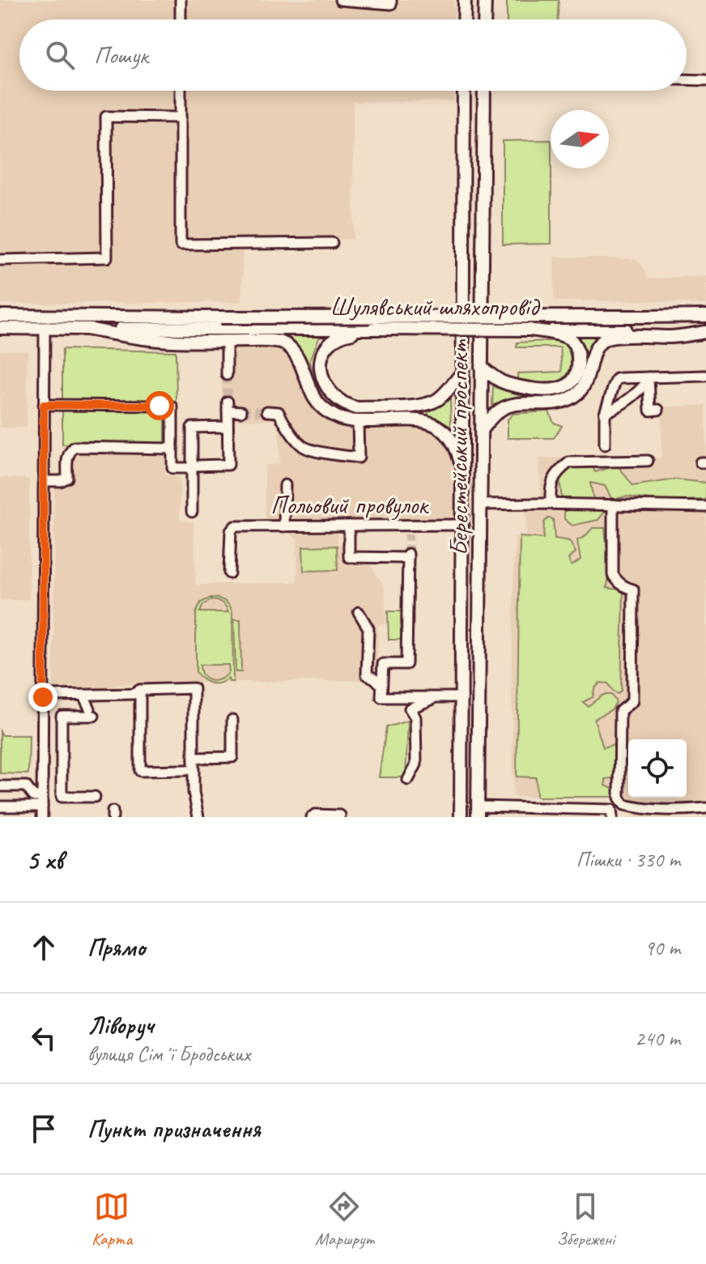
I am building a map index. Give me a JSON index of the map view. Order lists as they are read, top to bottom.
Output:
{
  "streets": {
    "main road": ["Шулявський шляхопровід", "Берестейський проспект"],
    "street": ["Польовий провулок"]
  },
  "crossings": [
    ["Берестейський проспект", "Польовий провулок"]
  ],
  "north": "right",
  "page": {
    "search": "Пошук",
    "heading": ["5 хв", "Пішки · 330 m"],
    "list": [
      ["Прямо", "90 m"],
      ["Ліворуч", "вулиця Сімʼї Бродських", "240 m"],
      "Пункт призначення"
    ],
    "nav": ["Карта", "Маршрут", "Збережені"]
  }
}
